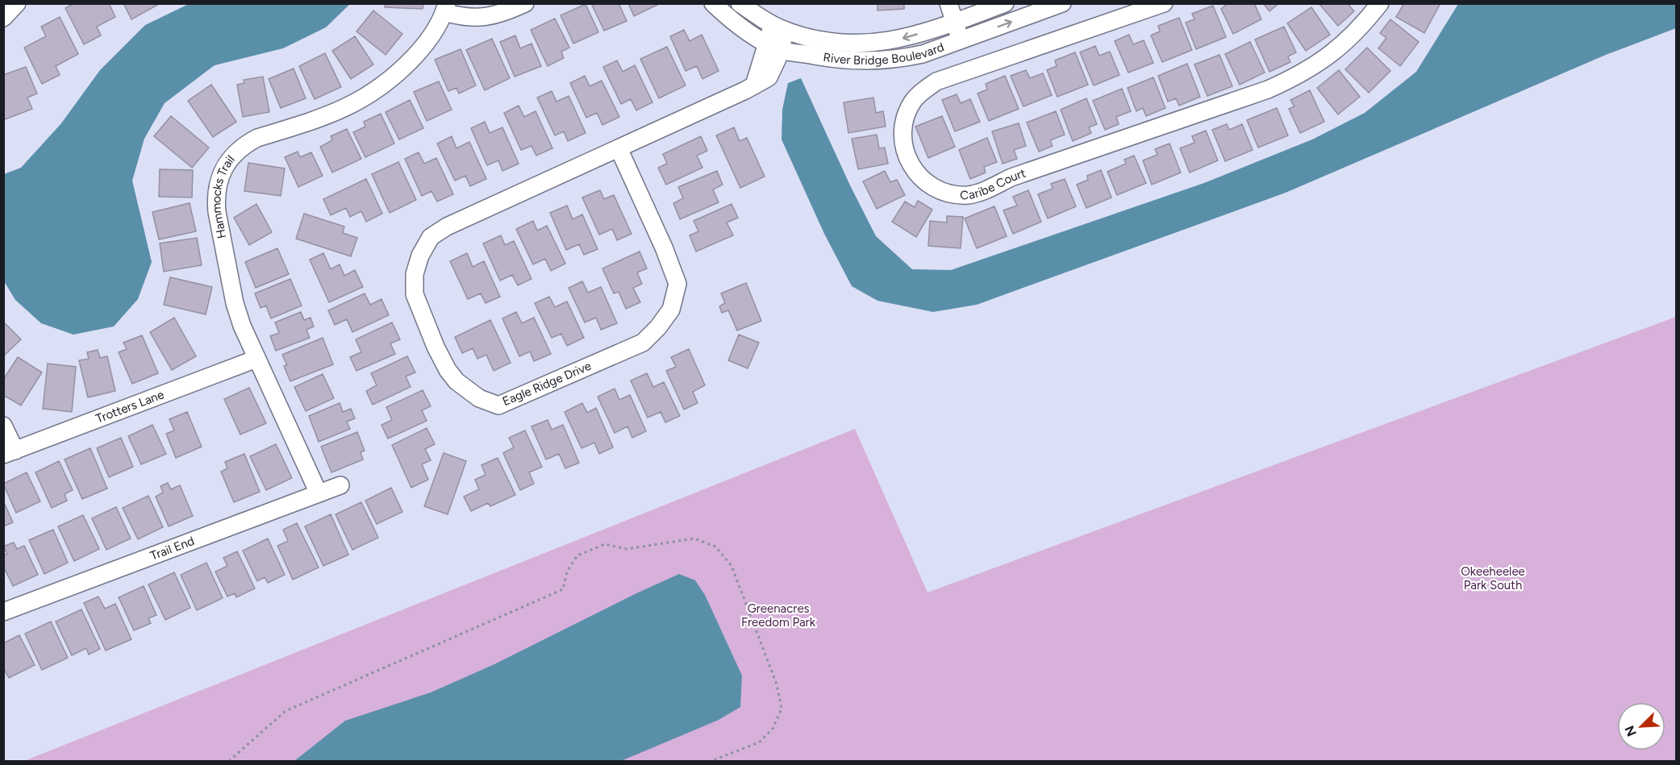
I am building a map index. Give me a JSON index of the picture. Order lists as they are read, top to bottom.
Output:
{
  "streets": {
    "street": [
      "River Bridge Boulevard",
      "Caribe Court",
      "Hammocks Trail",
      "Eagle Ridge Drive",
      "Trotters Lane",
      "Trail End"
    ]
  },
  "crossings": [
    ["River Bridge Boulevard", "Eagle Ridge Drive"],
    ["Hammocks Trail", "Trotters Lane"],
    ["Hammocks Trail", "Trail End"]
  ],
  "parks": ["Okeeheelee Park South", "Greenacres Freedom Park"],
  "north": "bottom left"
}
